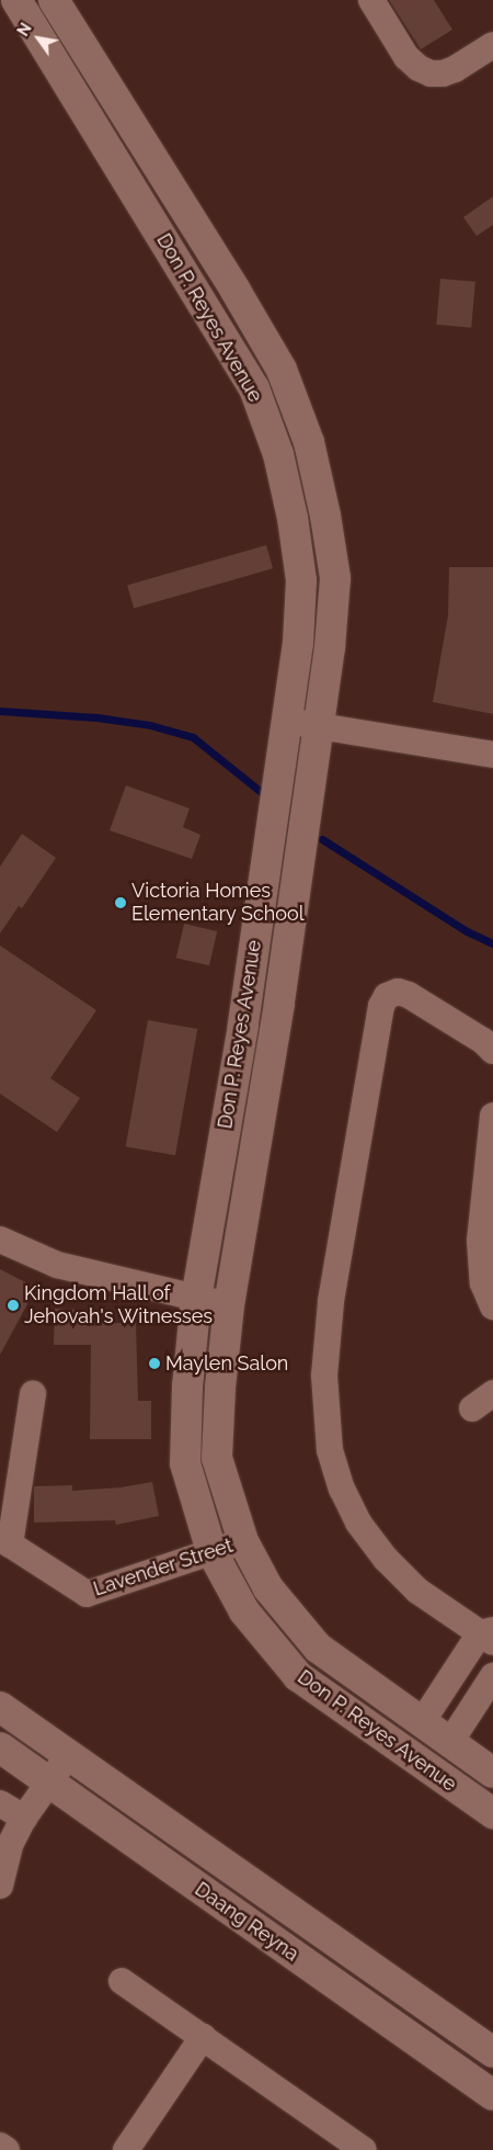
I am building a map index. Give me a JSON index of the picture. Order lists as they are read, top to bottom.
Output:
{
  "streets": {
    "street": ["Don P. Reyes Avenue", "Lavender Street", "Daang Reyna"]
  },
  "crossings": [
    ["Don P. Reyes Avenue", "Lavender Street"]
  ],
  "places": ["Victoria Homes Elementary School", "Kingdom Hall of Jehovah's Witnesses", "Maylen Salon"],
  "north": "top left"
}
